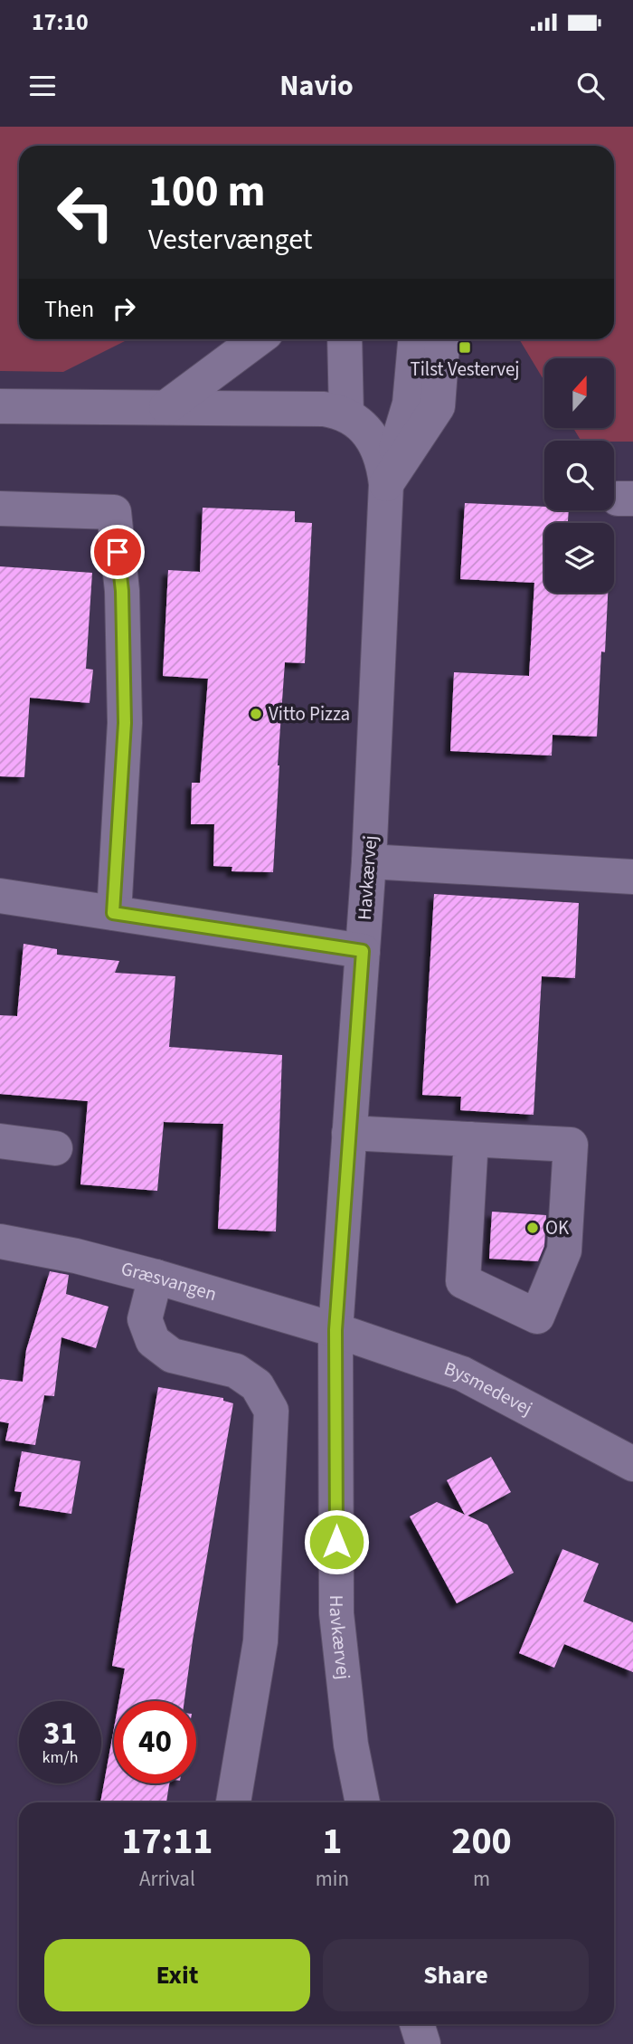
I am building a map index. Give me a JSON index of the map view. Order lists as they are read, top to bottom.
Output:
{
  "streets": {
    "street": ["Havkærvej", "Græsvangen", "Bysmedevej"]
  },
  "crossings": [
    ["Havkærvej", "Græsvangen"],
    ["Havkærvej", "Bysmedevej"],
    ["Græsvangen", "Bysmedevej"]
  ],
  "places": {
    "transit": ["Tilst Vestervej"],
    "other": ["Vitto Pizza", "OK"]
  },
  "north": "top",
  "page": {
    "status": "17:10",
    "header": "Navio",
    "turn": ["100 m", "Vestervænget"],
    "then": "Then",
    "speed": "31 km/h",
    "limit": "40",
    "eta": [
      "17:11",
      "Arrival",
      "1",
      "min",
      "200",
      "m"
    ],
    "buttons": ["Exit", "Share"]
  }
}
